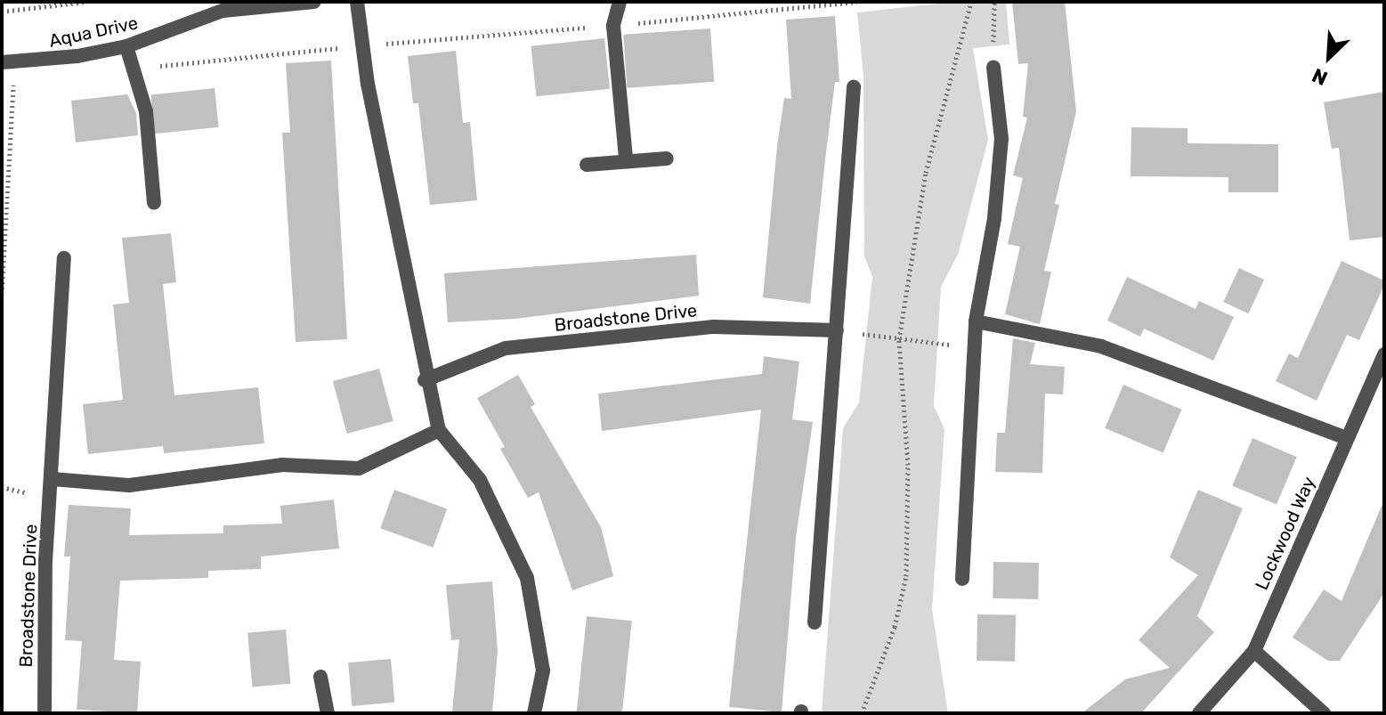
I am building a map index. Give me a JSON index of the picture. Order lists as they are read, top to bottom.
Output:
{
  "streets": {
    "street": ["Aqua Drive", "Broadstone Drive", "Lockwood Way"]
  },
  "north": "bottom left"
}
